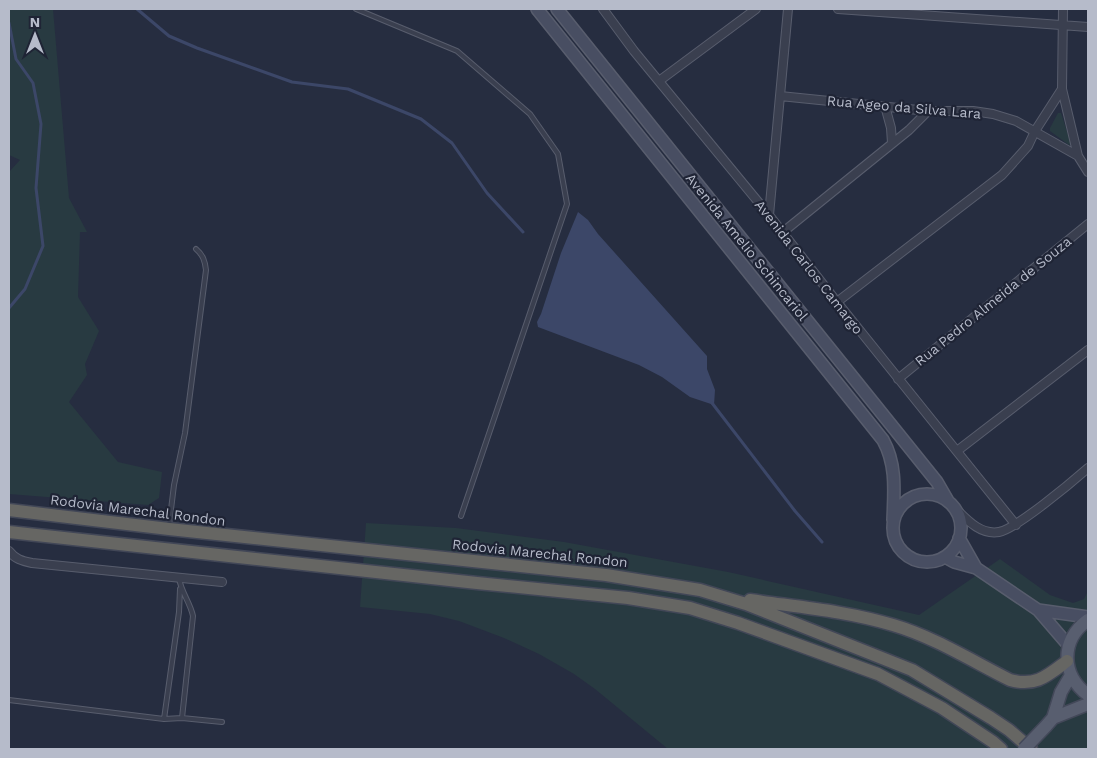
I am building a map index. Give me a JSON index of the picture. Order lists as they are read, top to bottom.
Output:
{
  "streets": {
    "highway": ["Rodovia Marechal Rondon"],
    "main road": ["Avenida Amelio Schincariol"],
    "street": ["Rua Ageo da Silva Lara", "Avenida Carlos Camargo", "Rua Pedro Almeida de Souza"]
  },
  "crossings": [
    ["Avenida Carlos Camargo", "Rua Pedro Almeida de Souza"]
  ],
  "north": "top"
}
